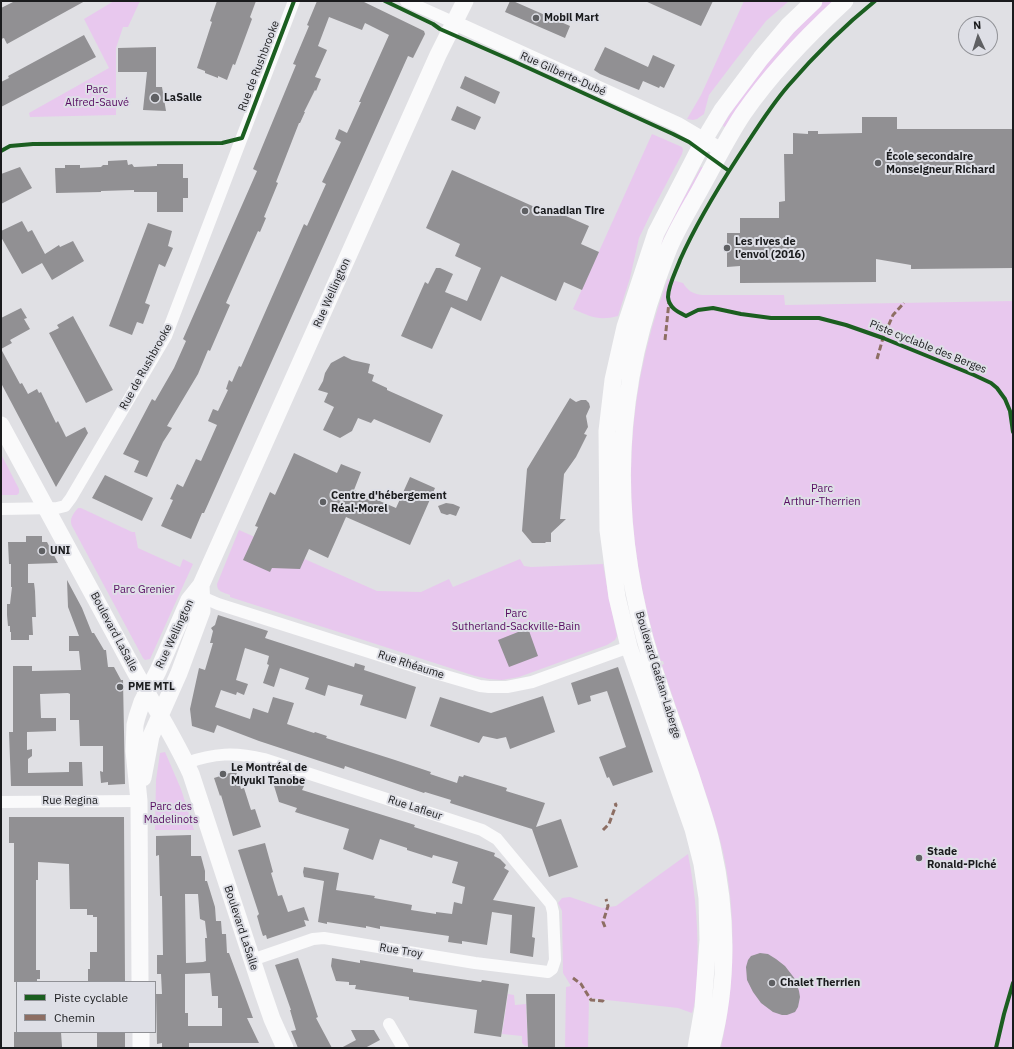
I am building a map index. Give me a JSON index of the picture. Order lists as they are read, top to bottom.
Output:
{
  "streets": {
    "main road": ["Rue Wellington", "Boulevard LaSalle", "Boulevard Gaétan-Laberge"],
    "street": [
      "Rue de Rushbrooke",
      "Rue Gilberte-Dubé",
      "Rue Rhéaume",
      "Rue Regina",
      "Rue Lafleur",
      "Rue Troy"
    ],
    "cycle path": ["Piste cyclable des Berges"]
  },
  "crossings": [
    ["Rue de Rushbrooke", "Boulevard LaSalle"],
    ["Rue Gilberte-Dubé", "Rue Wellington"],
    ["Rue Gilberte-Dubé", "Boulevard Gaétan-Laberge"],
    ["Rue Wellington", "Boulevard LaSalle"],
    ["Rue Wellington", "Rue Rhéaume"],
    ["Rue Wellington", "Rue Regina"],
    ["Boulevard LaSalle", "Rue Lafleur"],
    ["Boulevard LaSalle", "Rue Troy"],
    ["Rue Rhéaume", "Boulevard Gaétan-Laberge"],
    ["Rue Lafleur", "Rue Troy"]
  ],
  "parks": [
    "Parc Alfred-Sauvé",
    "Parc Arthur-Therrien",
    "Parc Grenier",
    "Parc Sutherland-Sackville-Bain",
    "Parc des Madelinots"
  ],
  "places": [
    "Mobil Mart",
    "LaSalle",
    "École secondaire Monseigneur Richard",
    "Canadian Tire",
    "Les rives de l’envol (2016)",
    "Centre d'hébergement Réal-Morel",
    "UNI",
    "PME MTL",
    "Le Montréal de Miyuki Tanobe",
    "Stade Ronald-Piché",
    "Chalet Therrien"
  ],
  "legend": ["Piste cyclable", "Chemin"],
  "north": "top"
}
